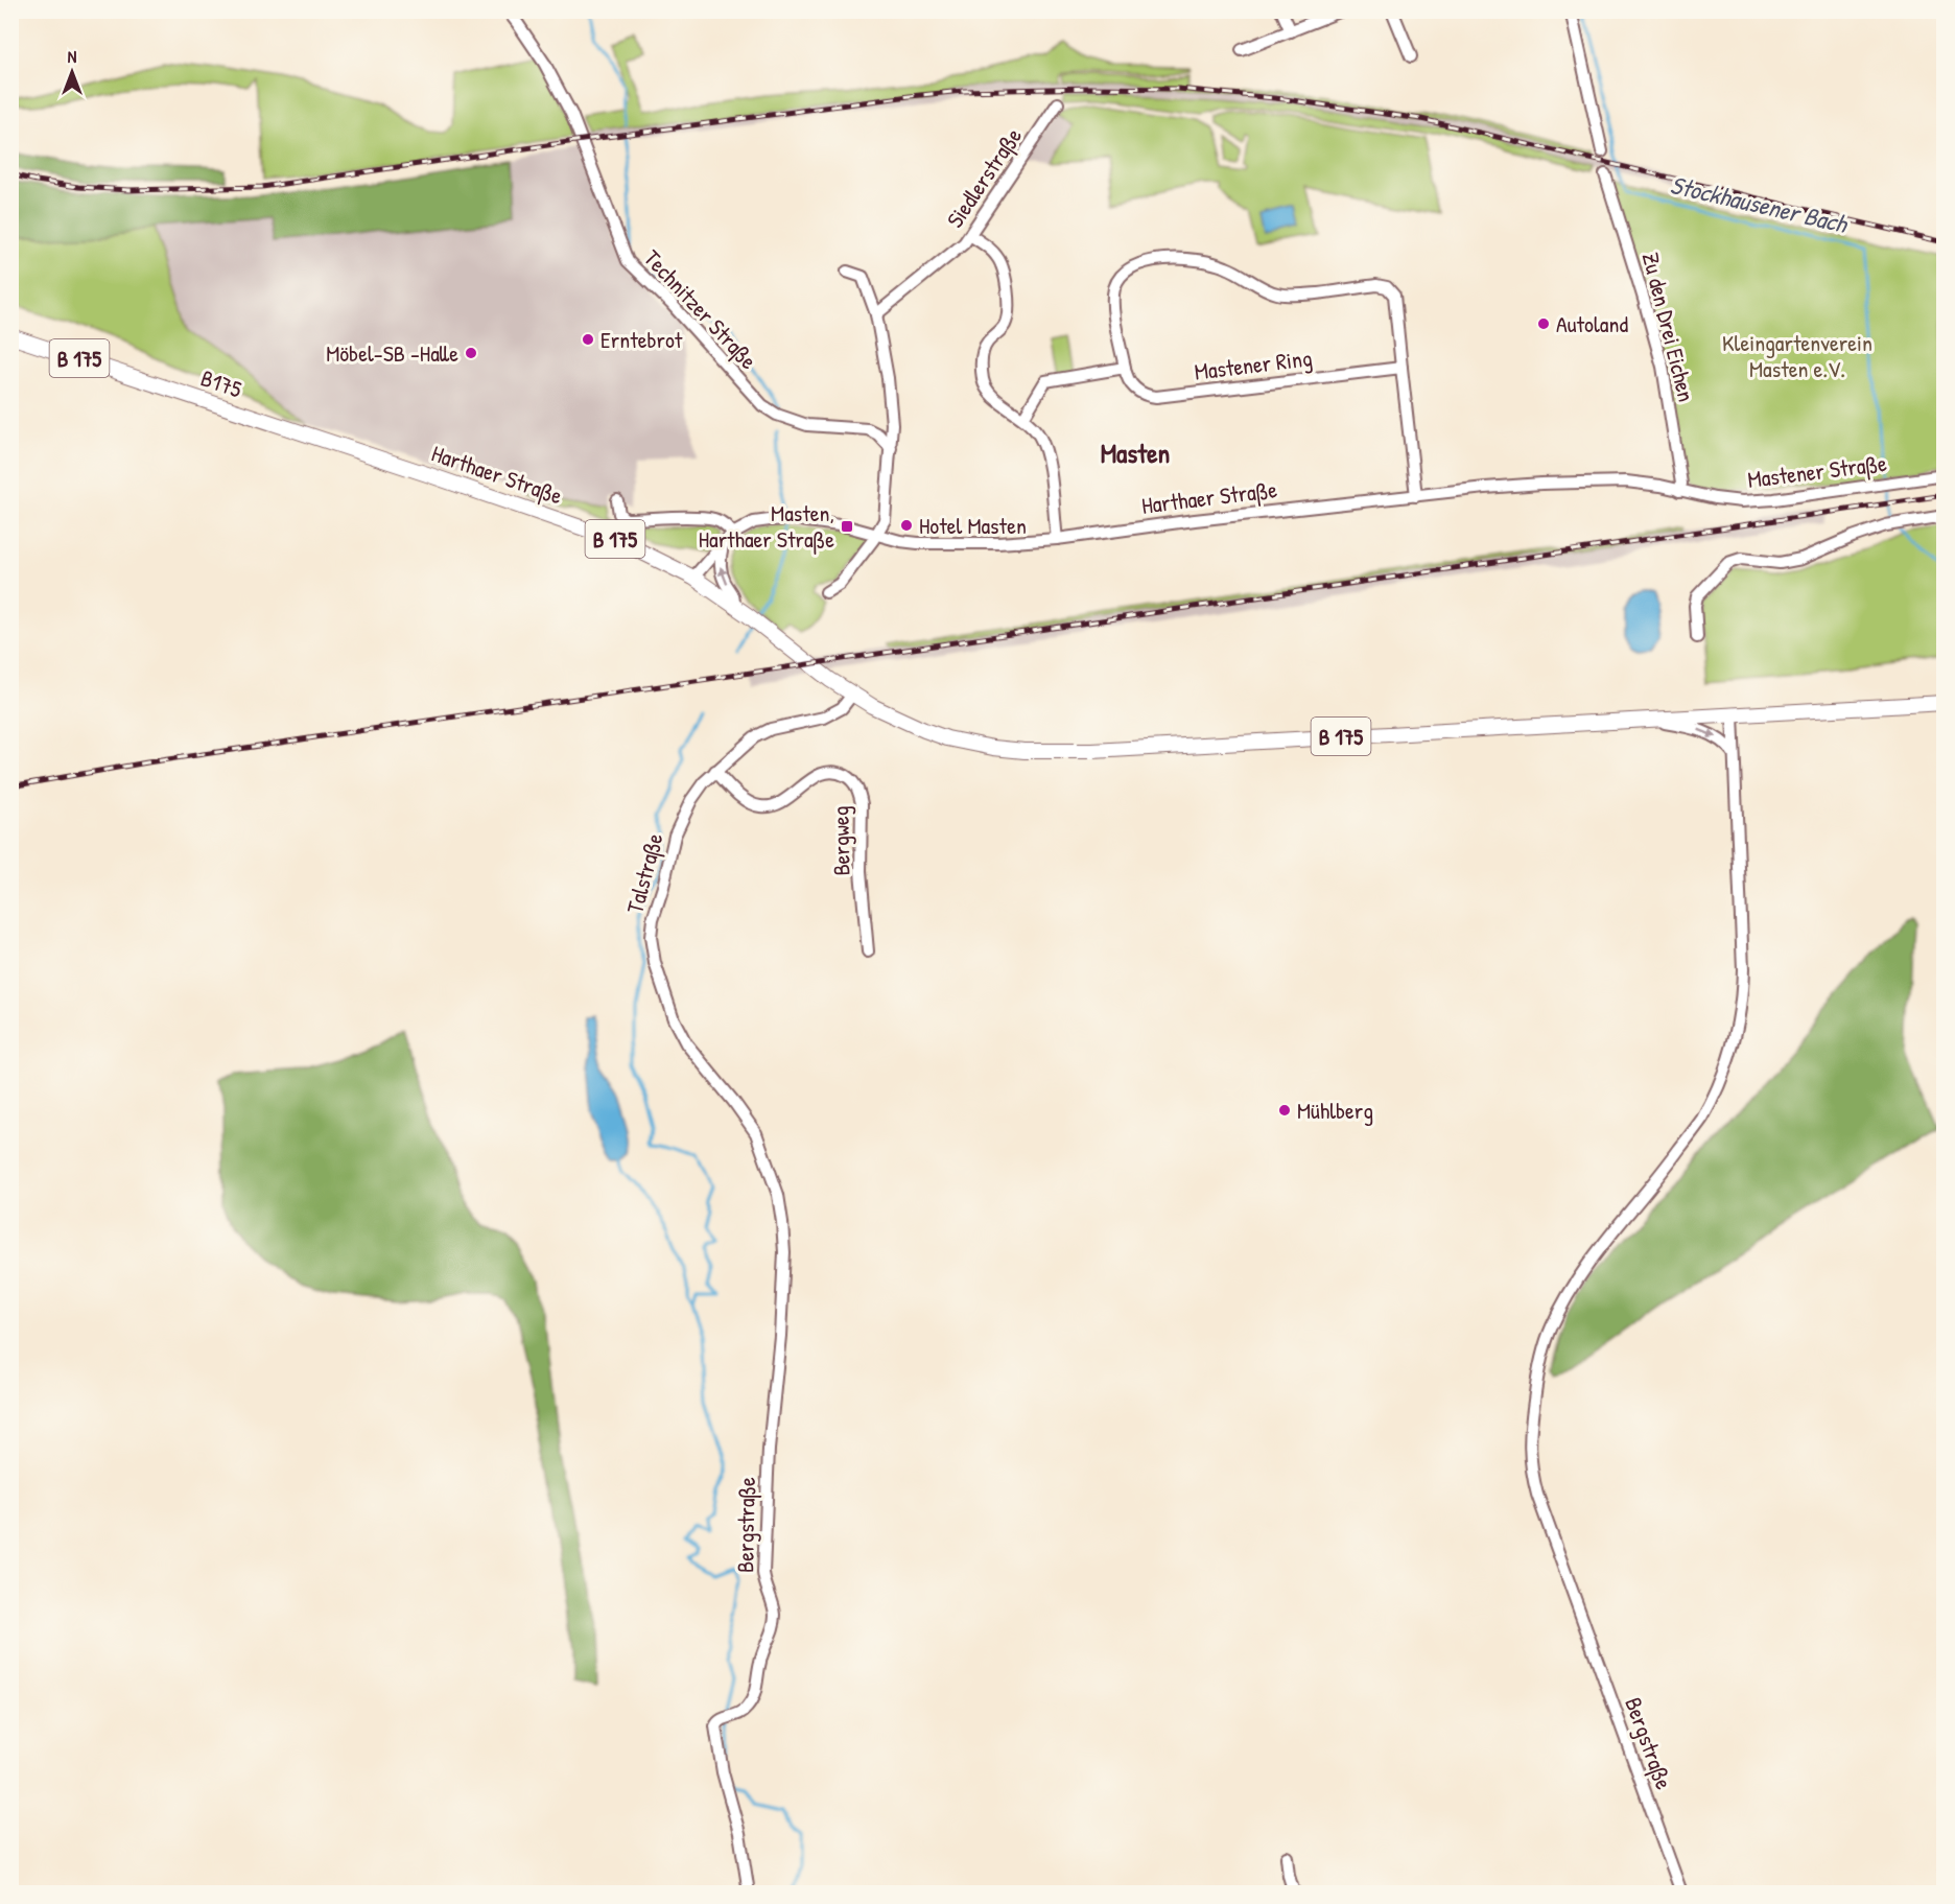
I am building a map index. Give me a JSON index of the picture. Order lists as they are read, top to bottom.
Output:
{
  "streets": {
    "main road": ["B 175", "B175", "Harthaer Straße"],
    "street": [
      "Siedlerstraße",
      "Technitzer Straße",
      "Zu den Drei Eichen",
      "Mastener Ring",
      "Mastener Straße",
      "Bergweg",
      "Talstraße",
      "Bergstraße"
    ]
  },
  "crossings": [
    ["Zu den Drei Eichen", "Harthaer Straße"],
    ["B 175", "Harthaer Straße"],
    ["B 175", "Talstraße"],
    ["B 175", "Bergstraße"],
    ["Mastener Ring", "Harthaer Straße"],
    ["B175", "Harthaer Straße"],
    ["Mastener Straße", "Harthaer Straße"],
    ["Harthaer Straße", "Talstraße"],
    ["Bergweg", "Talstraße"],
    ["Talstraße", "Bergstraße"]
  ],
  "districts": ["Masten"],
  "water": ["Stockhausener Bach"],
  "parks": ["Kleingartenverein Masten e.V."],
  "places": {
    "other": [
      "Autoland",
      "Erntebrot",
      "Möbel-SB -Halle",
      "Hotel Masten",
      "Mühlberg"
    ],
    "transit": ["Masten, Harthaer Straße"]
  },
  "north": "top"
}
